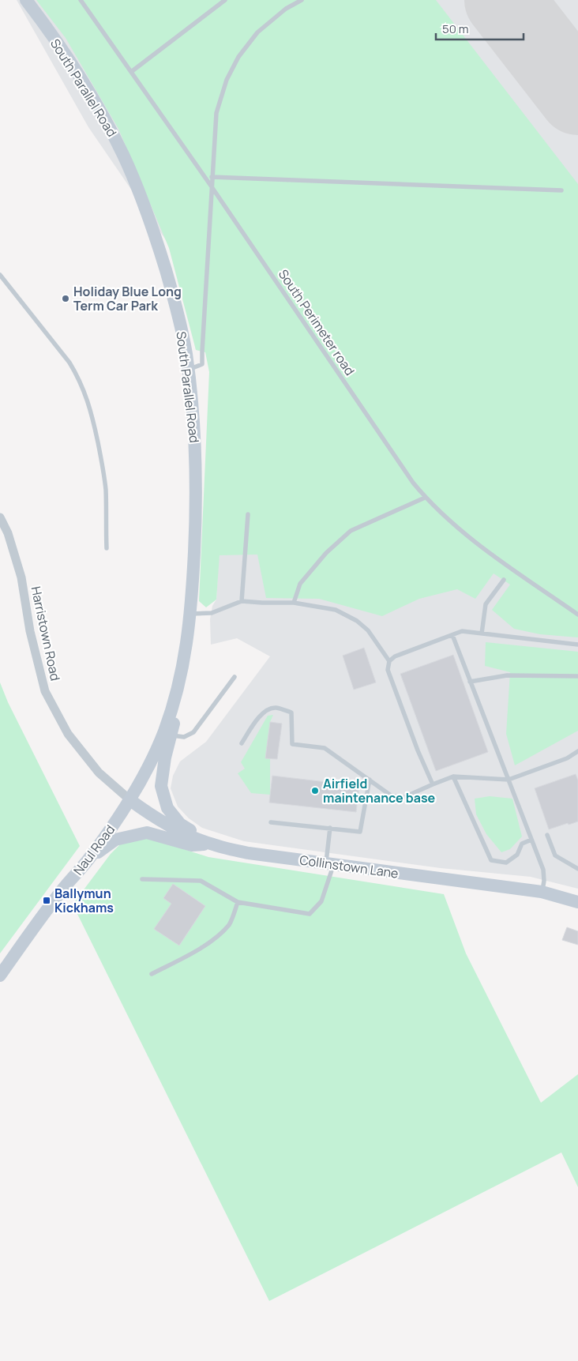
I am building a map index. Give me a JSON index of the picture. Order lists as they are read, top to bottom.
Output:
{
  "streets": {
    "main road": ["South Parallel Road", "Naul Road", "Collinstown Lane"],
    "street": ["Harristown Road"],
    "lane": ["South Perimeter road"]
  },
  "crossings": [
    ["South Parallel Road", "Harristown Road"],
    ["South Parallel Road", "Naul Road"],
    ["South Parallel Road", "Collinstown Lane"],
    ["Harristown Road", "Naul Road"],
    ["Harristown Road", "Collinstown Lane"],
    ["Naul Road", "Collinstown Lane"]
  ],
  "places": {
    "other": ["Holiday Blue Long Term Car Park", "Airfield maintenance base"],
    "transit": ["Ballymun Kickhams"]
  },
  "scale_bar": "50 m"
}
